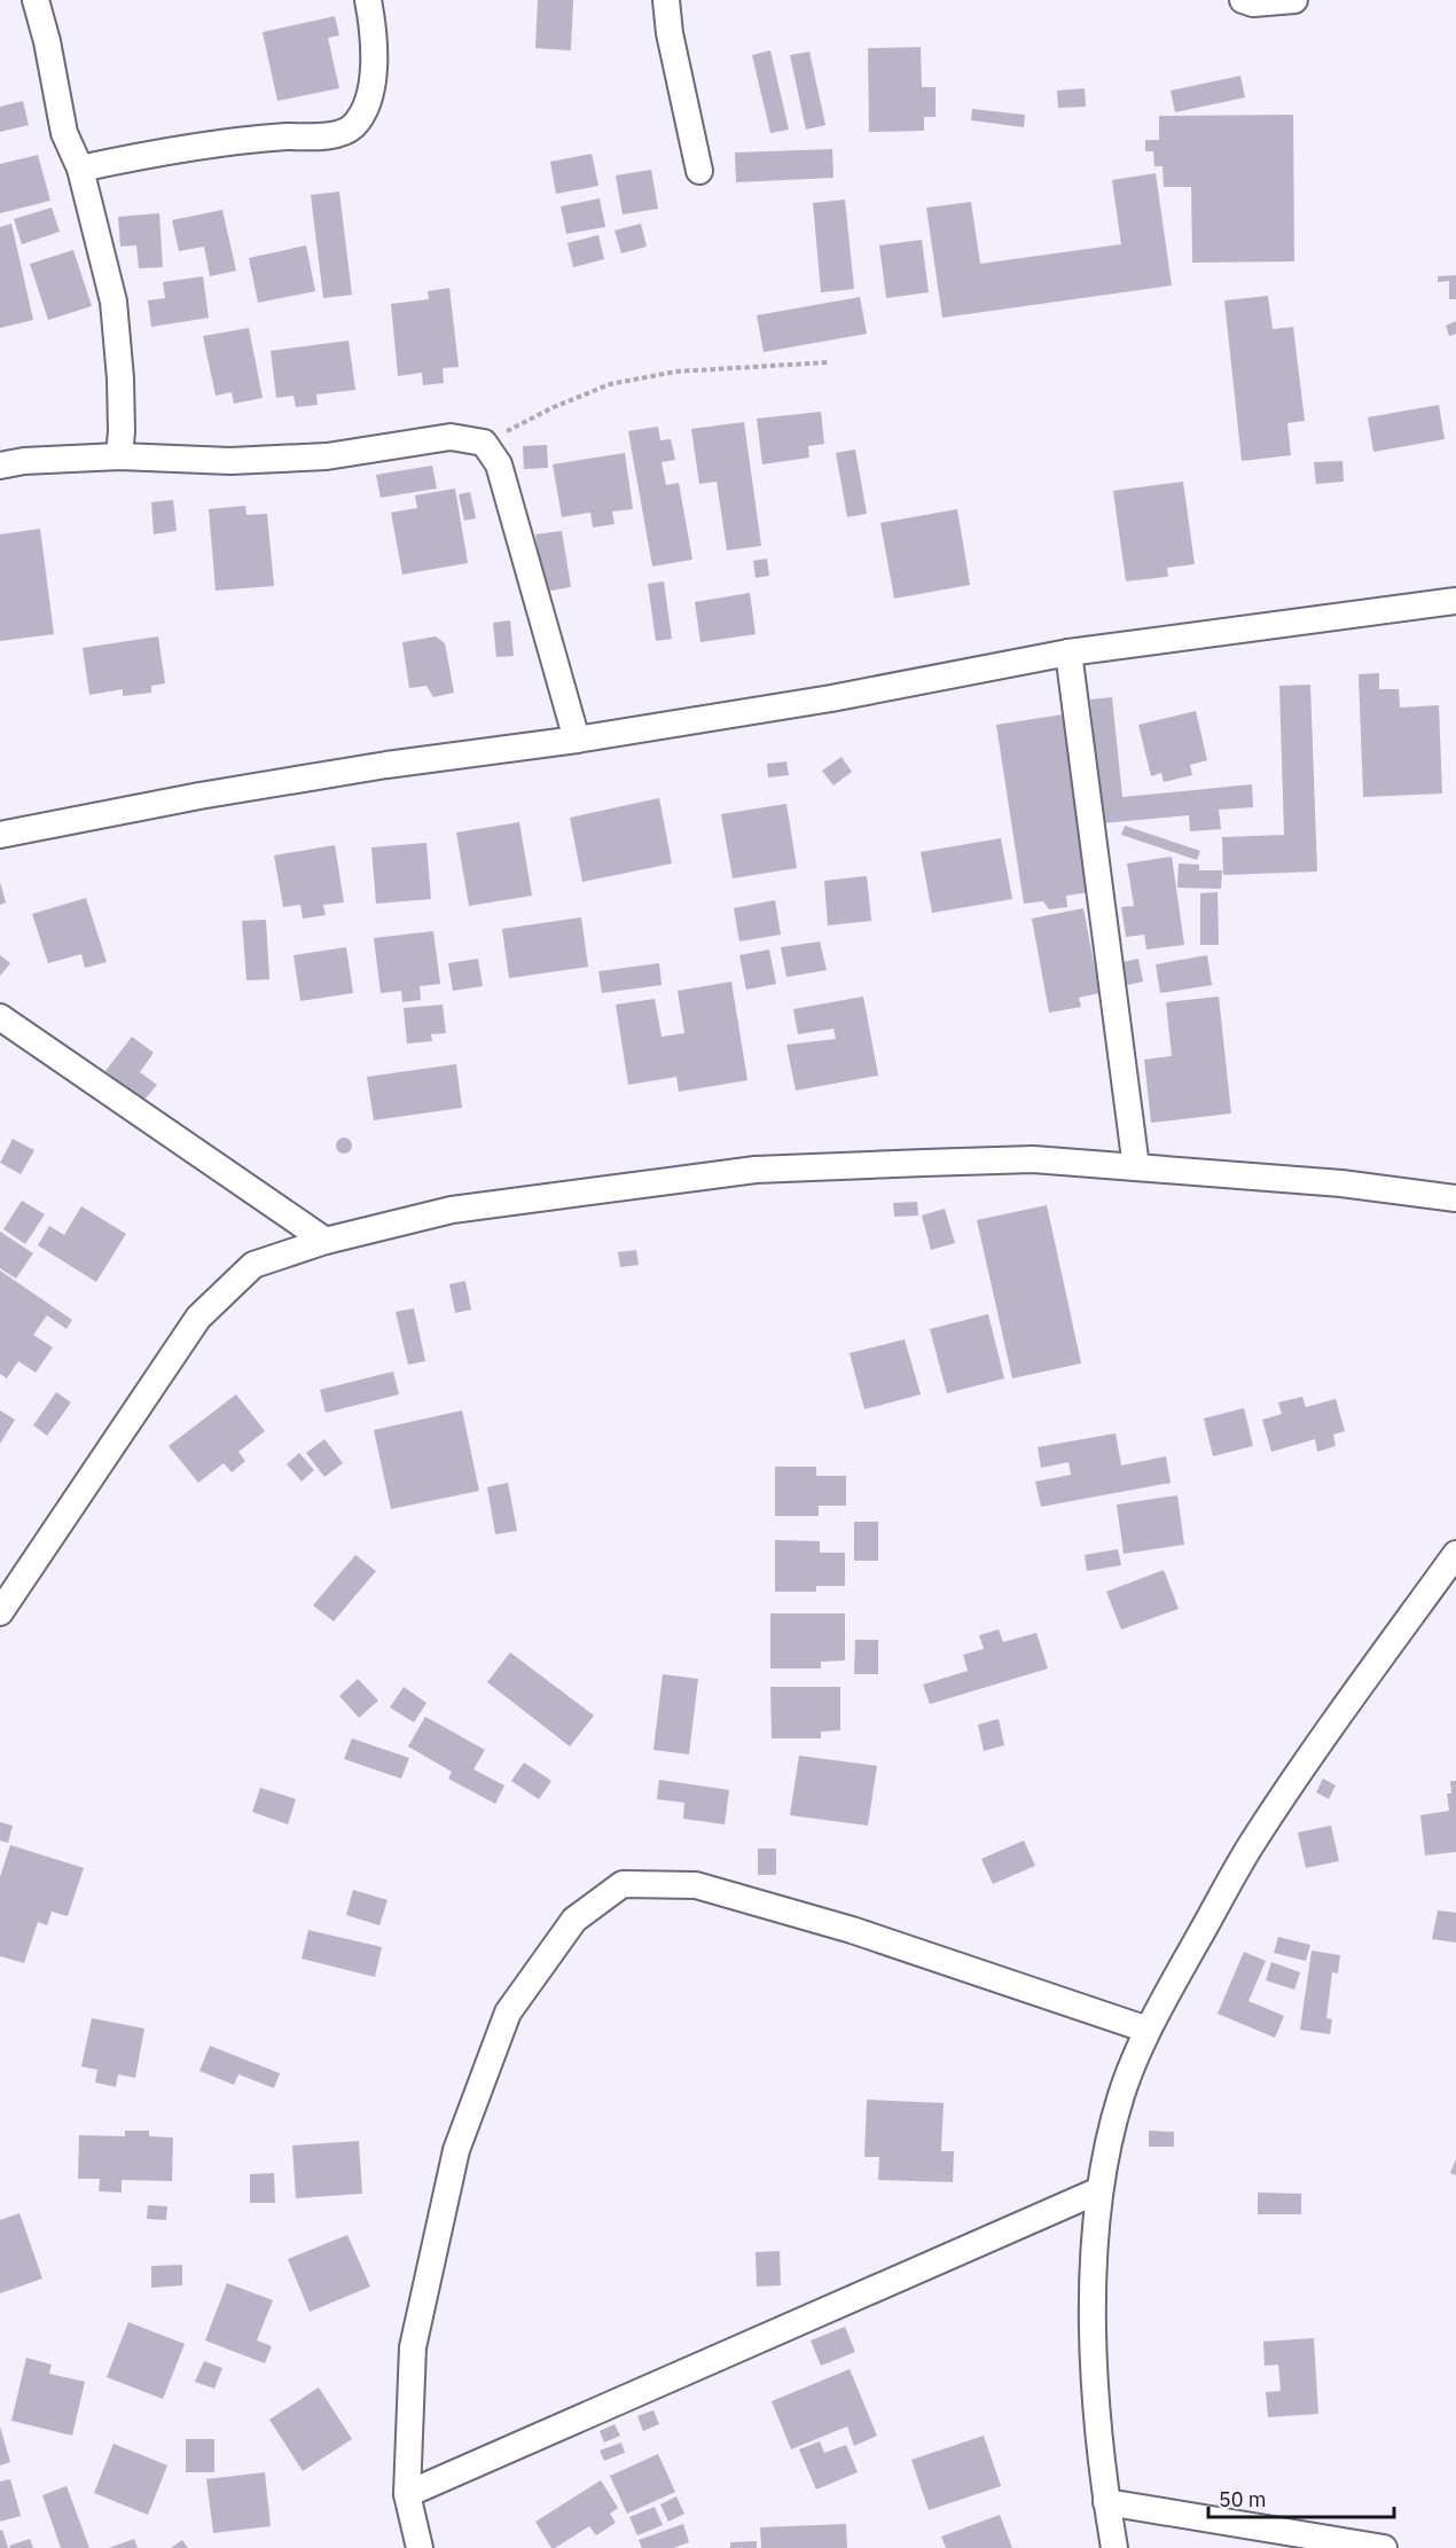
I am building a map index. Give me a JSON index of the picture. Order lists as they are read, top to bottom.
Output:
{
  "scale_bar": "50 m"
}
